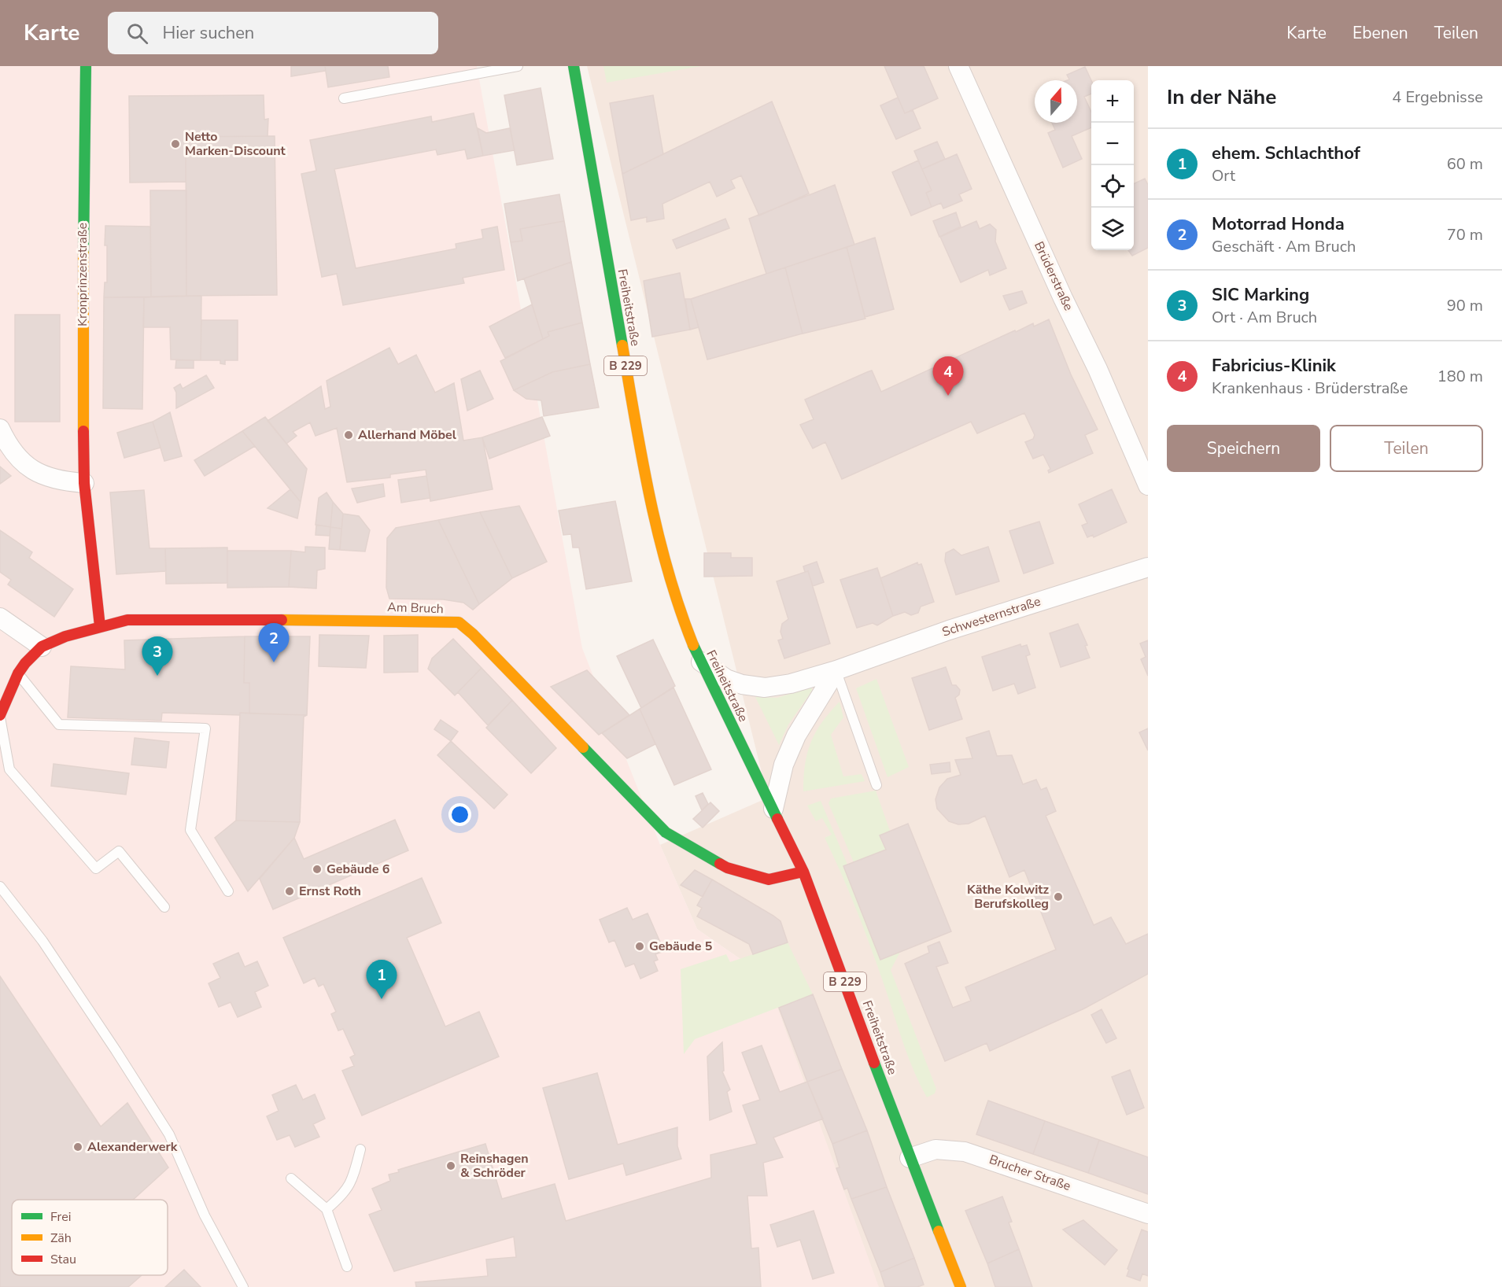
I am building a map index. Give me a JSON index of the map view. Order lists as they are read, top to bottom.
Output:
{
  "streets": {
    "street": [
      "Kronprinzenstraße",
      "Brüderstraße",
      "Freiheitstraße",
      "B 229",
      "Am Bruch",
      "Schwesternstraße",
      "Brucher Straße"
    ]
  },
  "crossings": [
    ["Kronprinzenstraße", "Am Bruch"],
    ["Freiheitstraße", "Am Bruch"],
    ["Freiheitstraße", "Schwesternstraße"],
    ["Freiheitstraße", "Brucher Straße"]
  ],
  "places": [
    "Netto Marken-Discount",
    "Allerhand Möbel",
    "Gebäude 6",
    "Ernst Roth",
    "Käthe Kolwitz Berufskolleg",
    "Gebäude 5",
    "Alexanderwerk",
    "Reinshagen & Schröder"
  ],
  "legend": ["Frei", "Zäh", "Stau"],
  "north": "top",
  "page": {
    "header": "Karte",
    "search": "Hier suchen",
    "nav": ["Karte", "Ebenen", "Teilen"],
    "heading": ["In der Nähe", "4 Ergebnisse"],
    "map_buttons": ["+", "−"],
    "list": [
      {
        "mark": "1",
        "name": "ehem. Schlachthof",
        "note": "Ort",
        "value": "60 m"
      },
      {
        "mark": "2",
        "name": "Motorrad Honda",
        "note": "Geschäft · Am Bruch",
        "value": "70 m"
      },
      {
        "mark": "3",
        "name": "SIC Marking",
        "note": "Ort · Am Bruch",
        "value": "90 m"
      },
      {
        "mark": "4",
        "name": "Fabricius-Klinik",
        "note": "Krankenhaus · Brüderstraße",
        "value": "180 m"
      }
    ],
    "pins": [
      "4",
      "2",
      "3",
      "1"
    ],
    "buttons": ["Speichern", "Teilen"]
  }
}
